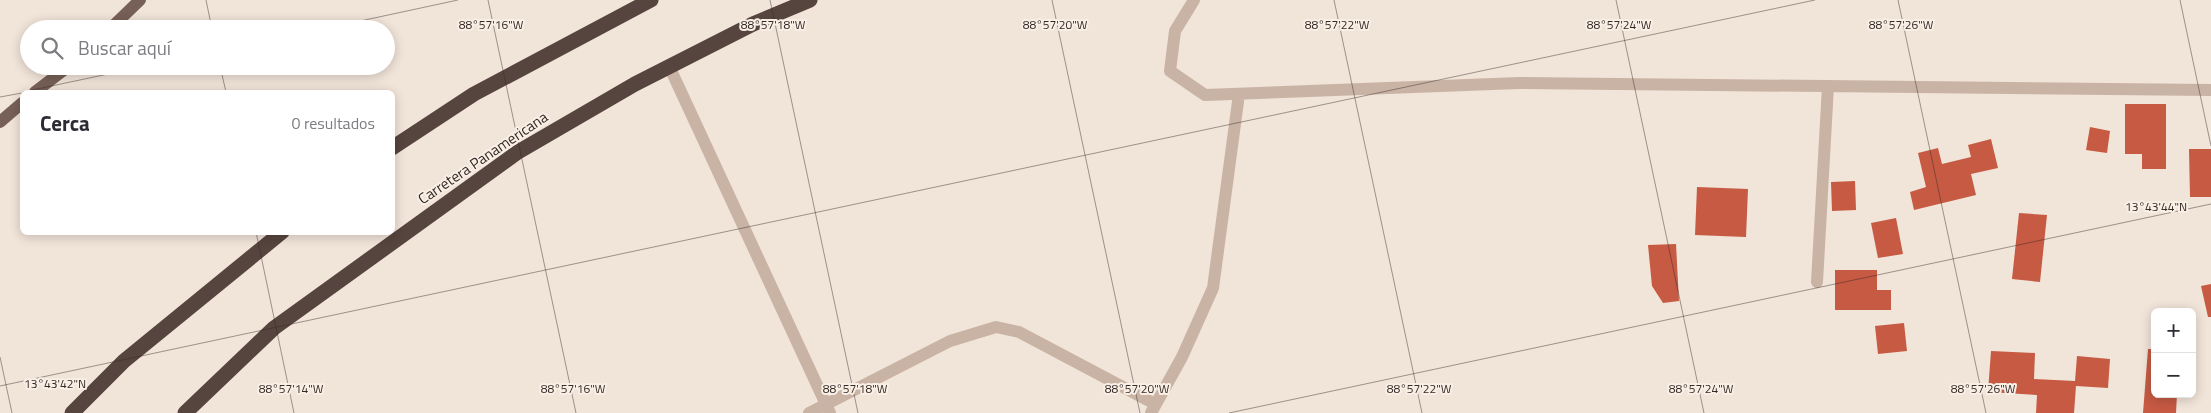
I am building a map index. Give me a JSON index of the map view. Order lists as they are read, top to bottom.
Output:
{
  "streets": {
    "highway": ["Carretera Panamericana"]
  },
  "page": {
    "search": "Buscar aquí",
    "heading": ["Cerca", "0 resultados"],
    "map_buttons": ["+", "−"]
  },
  "coordinates": [
    "88°57'16\"W",
    "88°57'18\"W",
    "88°57'20\"W",
    "88°57'22\"W",
    "88°57'24\"W",
    "88°57'26\"W",
    "13°43'44\"N",
    "13°43'42\"N",
    "88°57'14\"W"
  ]
}
